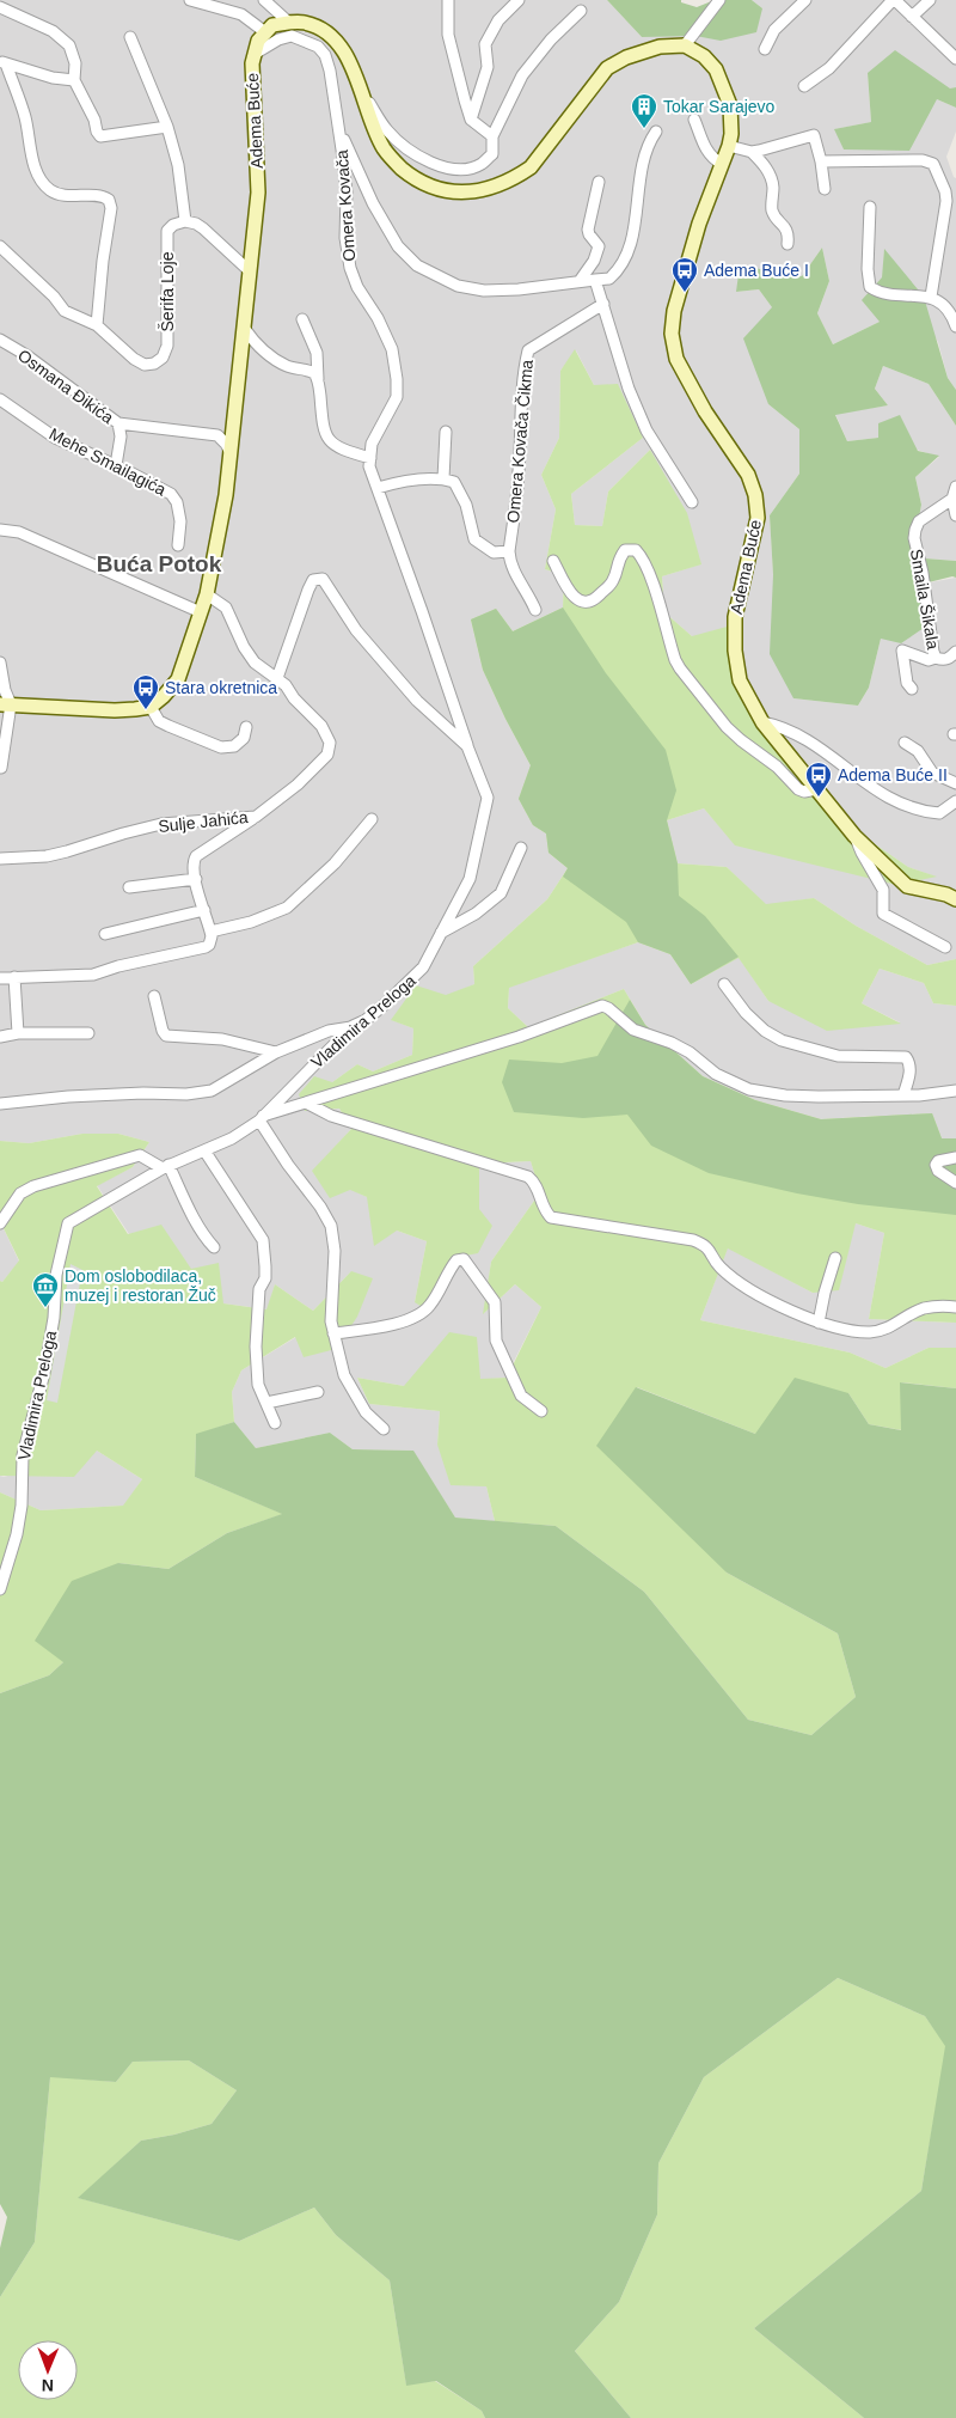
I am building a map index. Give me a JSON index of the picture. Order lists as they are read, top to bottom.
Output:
{
  "streets": {
    "street": [
      "Adema Buće",
      "Omera Kovača",
      "Šerifa Loje",
      "Osmana Đikića",
      "Omera Kovača Čikma",
      "Mehe Smailagića",
      "Smaila Šikala",
      "Sulje Jahića",
      "Vladimira Preloga"
    ]
  },
  "crossings": [
    ["Adema Buće", "Omera Kovača"],
    ["Adema Buće", "Osmana Đikića"],
    ["Sulje Jahića", "Vladimira Preloga"]
  ],
  "districts": ["Buća Potok"],
  "places": {
    "building": ["Tokar Sarajevo"],
    "bus stop": ["Adema Buće I", "Stara okretnica", "Adema Buće II"],
    "museum": ["Dom oslobodilaca, muzej i restoran Žuč"]
  },
  "north": "bottom"
}
